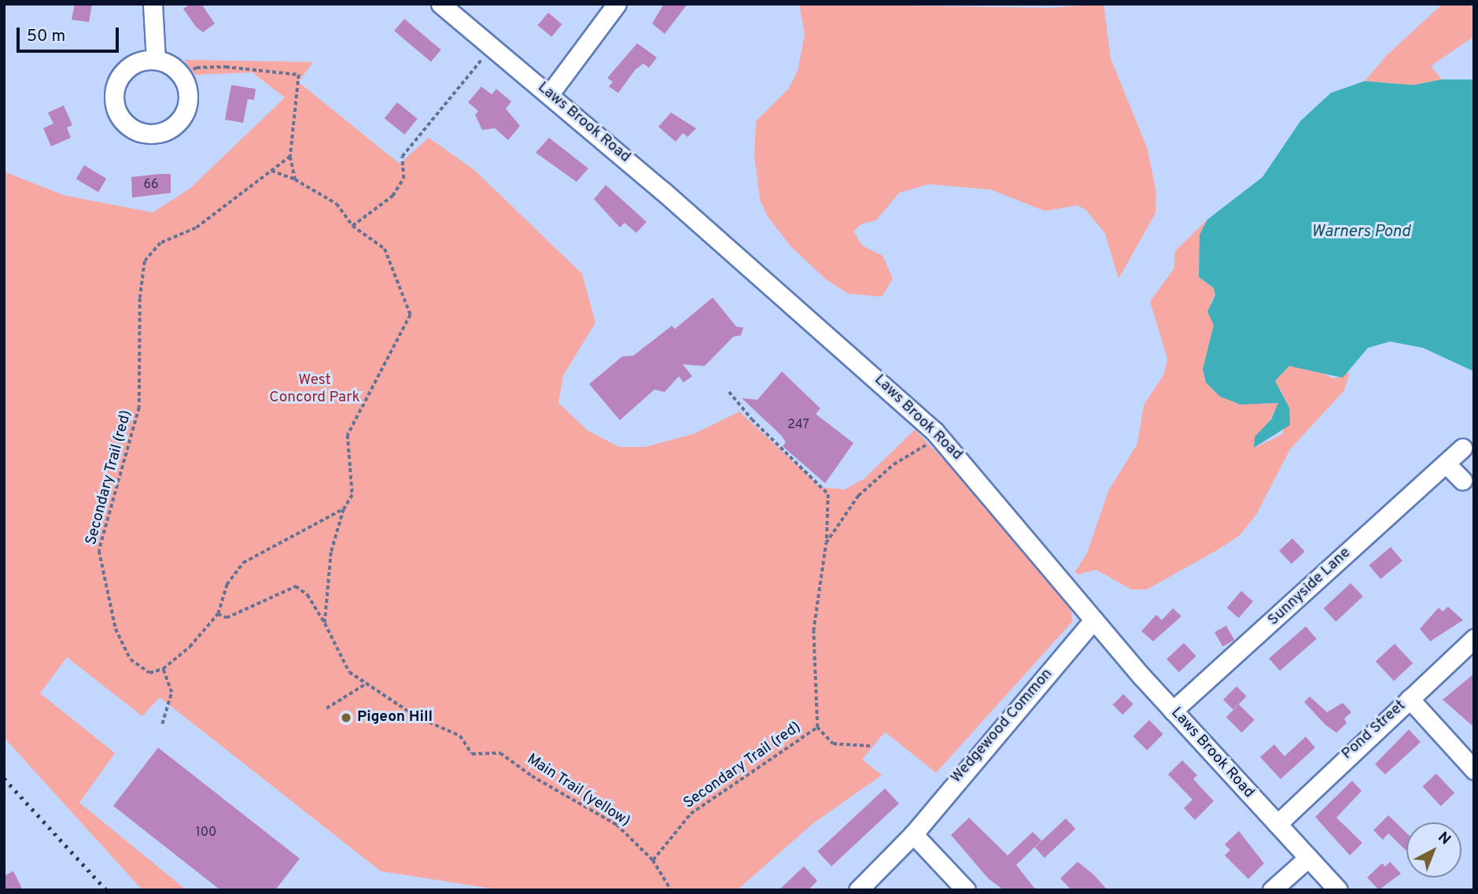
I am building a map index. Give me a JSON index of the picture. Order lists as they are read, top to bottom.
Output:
{
  "streets": {
    "street": [
      "Laws Brook Road",
      "Sunnyside Lane",
      "Wedgewood Common",
      "Pond Street"
    ],
    "path": ["Secondary Trail (red)", "Main Trail (yellow)"]
  },
  "crossings": [
    ["Laws Brook Road", "Secondary Trail (red)"],
    ["Laws Brook Road", "Sunnyside Lane"],
    ["Laws Brook Road", "Wedgewood Common"],
    ["Laws Brook Road", "Pond Street"],
    ["Secondary Trail (red)", "Main Trail (yellow)"]
  ],
  "water": ["Warners Pond"],
  "parks": ["West Concord Park"],
  "places": ["Pigeon Hill"],
  "house_numbers": ["66", "247", "100"],
  "scale_bar": "50 m",
  "north": "top right"
}
